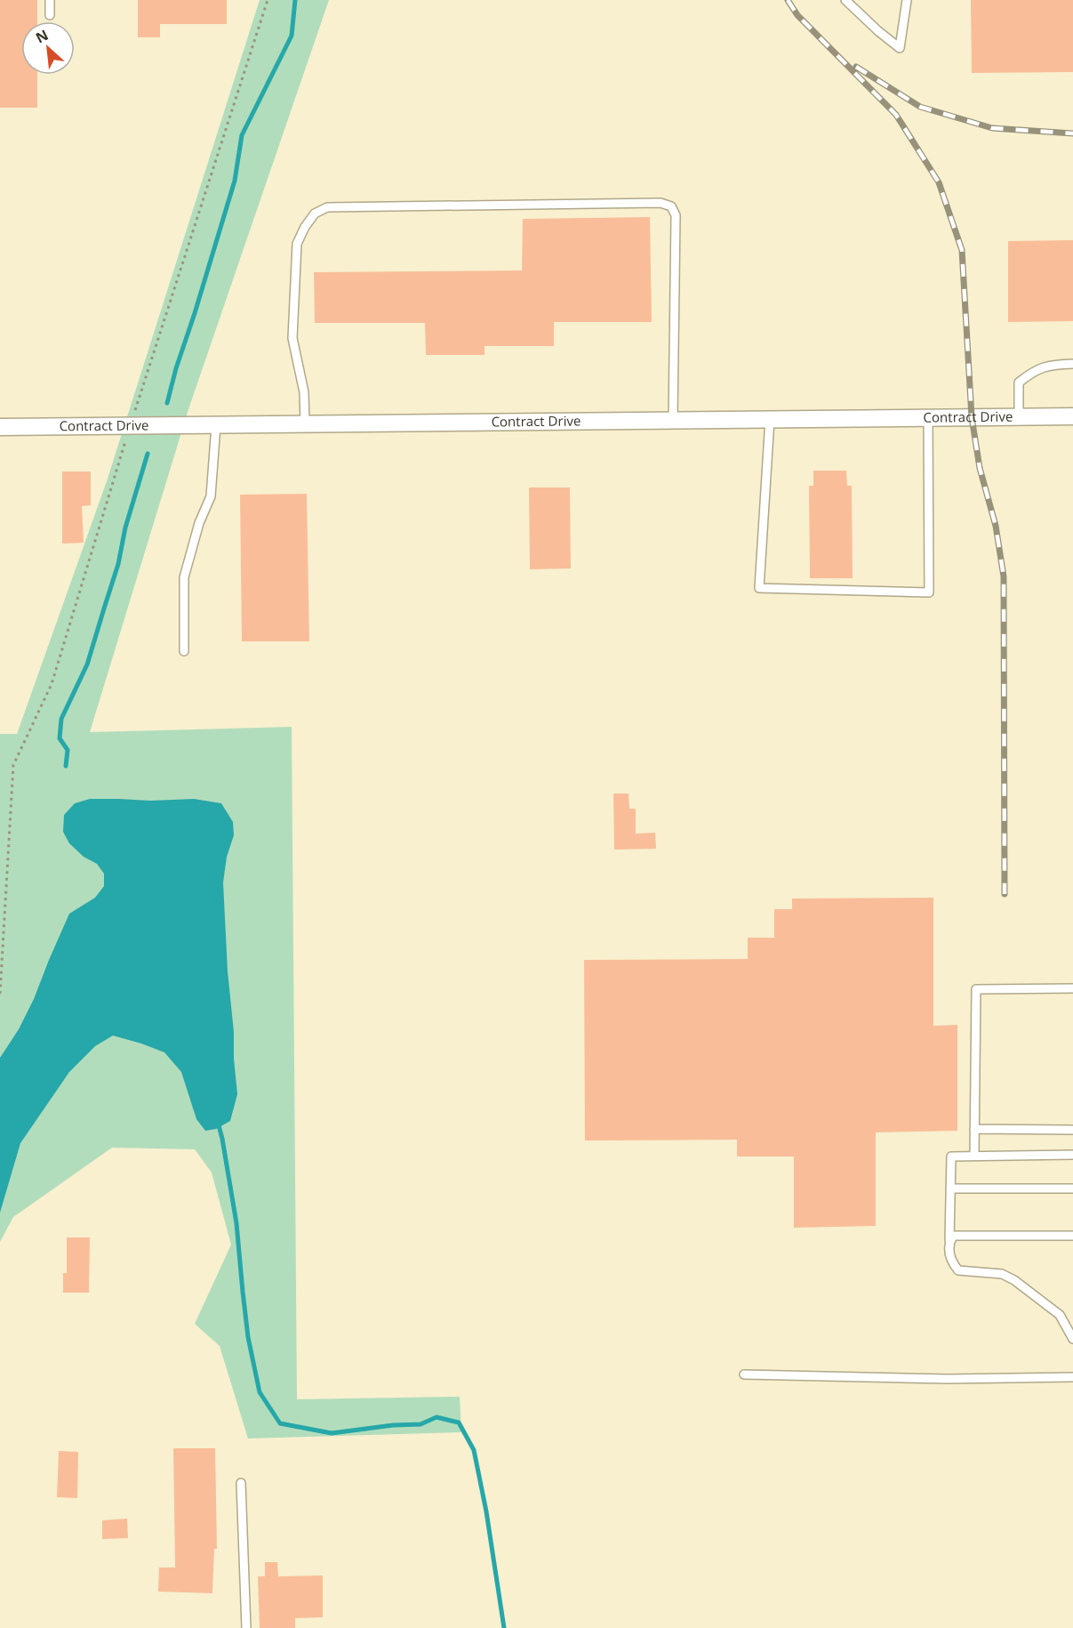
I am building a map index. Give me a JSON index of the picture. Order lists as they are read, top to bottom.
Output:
{
  "streets": {
    "street": ["Contract Drive"]
  },
  "north": "top left"
}
